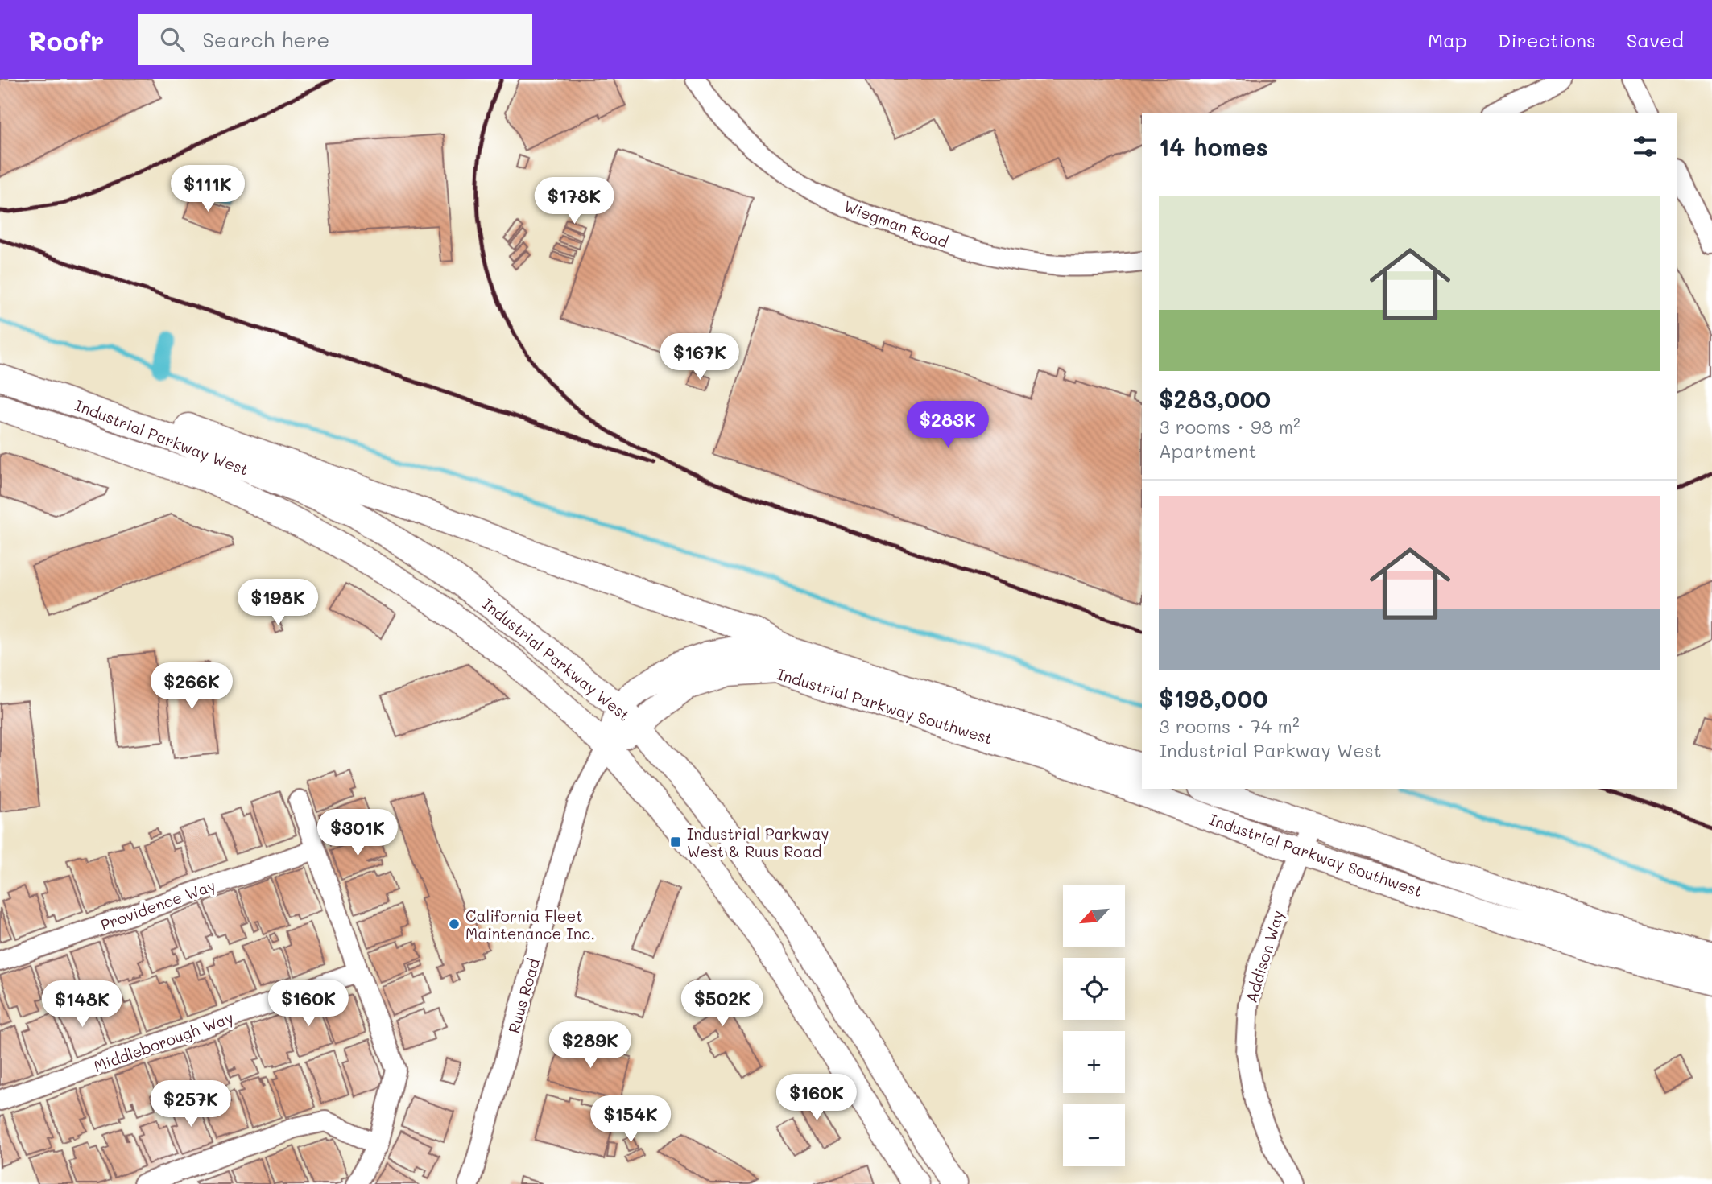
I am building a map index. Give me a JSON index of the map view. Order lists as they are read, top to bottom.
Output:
{
  "streets": {
    "main road": ["Industrial Parkway West", "Industrial Parkway Southwest"],
    "street": [
      "Wiegman Road",
      "Providence Way",
      "Addison Way",
      "Ruus Road",
      "Middleborough Way"
    ]
  },
  "crossings": [
    ["Industrial Parkway West", "Industrial Parkway Southwest"],
    ["Industrial Parkway West", "Ruus Road"],
    ["Industrial Parkway Southwest", "Addison Way"],
    ["Industrial Parkway Southwest", "Ruus Road"]
  ],
  "places": {
    "transit": ["Industrial Parkway West & Ruus Road"],
    "other": ["California Fleet Maintenance Inc."]
  },
  "north": "bottom left",
  "page": {
    "header": "Roofr",
    "search": "Search here",
    "nav": ["Map", "Directions", "Saved"],
    "heading": "14 homes",
    "price": [
      "$111K",
      "$178K",
      "$167K",
      "$283K",
      "$198K",
      "$266K",
      "$301K",
      "$160K",
      "$502K",
      "$148K",
      "$289K",
      "$160K",
      "$257K",
      "$154K"
    ],
    "list": [
      {
        "name": "$283,000",
        "note": "3 rooms · 98 m² · Apartment"
      },
      {
        "name": "$198,000",
        "note": "3 rooms · 74 m² · Industrial Parkway West"
      }
    ],
    "map_buttons": ["+", "−"]
  }
}
